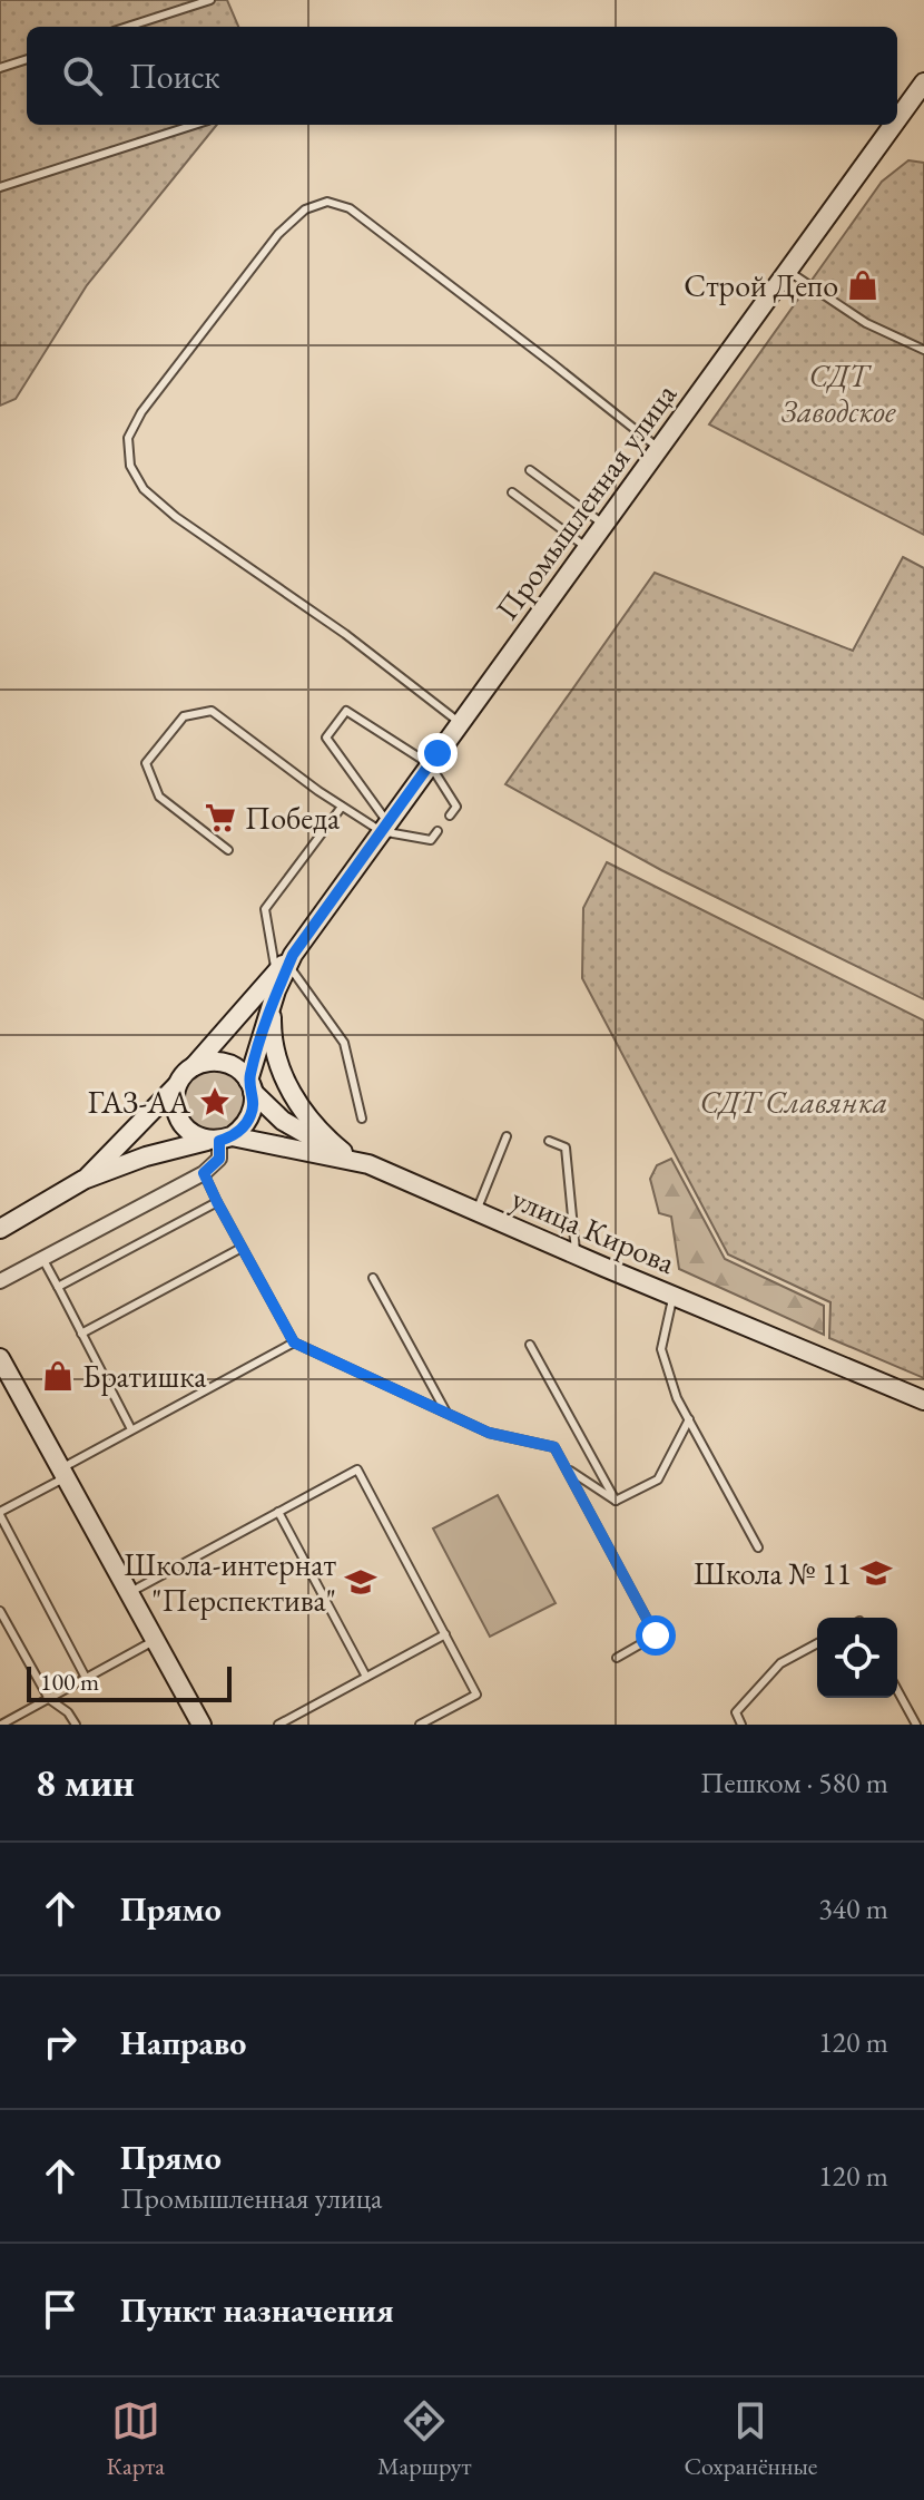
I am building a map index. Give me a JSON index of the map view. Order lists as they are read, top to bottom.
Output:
{
  "streets": {
    "main road": ["Промышленная улица", "улица Кирова"]
  },
  "parks": ["СДТ Заводское", "СДТ Славянка"],
  "places": {
    "shop": ["Строй Депо", "Братишка"],
    "supermarket": ["Победа"],
    "place": ["ГАЗ-АА"],
    "school or university": ["Школа № 11", "Школа-интернат \"Перспектива\""]
  },
  "scale_bar": "100 m",
  "page": {
    "search": "Поиск",
    "scale": "100 m",
    "heading": ["8 мин", "Пешком · 580 m"],
    "list": [
      ["Прямо", "340 m"],
      ["Направо", "120 m"],
      ["Прямо", "Промышленная улица", "120 m"],
      "Пункт назначения"
    ],
    "nav": ["Карта", "Маршрут", "Сохранённые"]
  }
}
